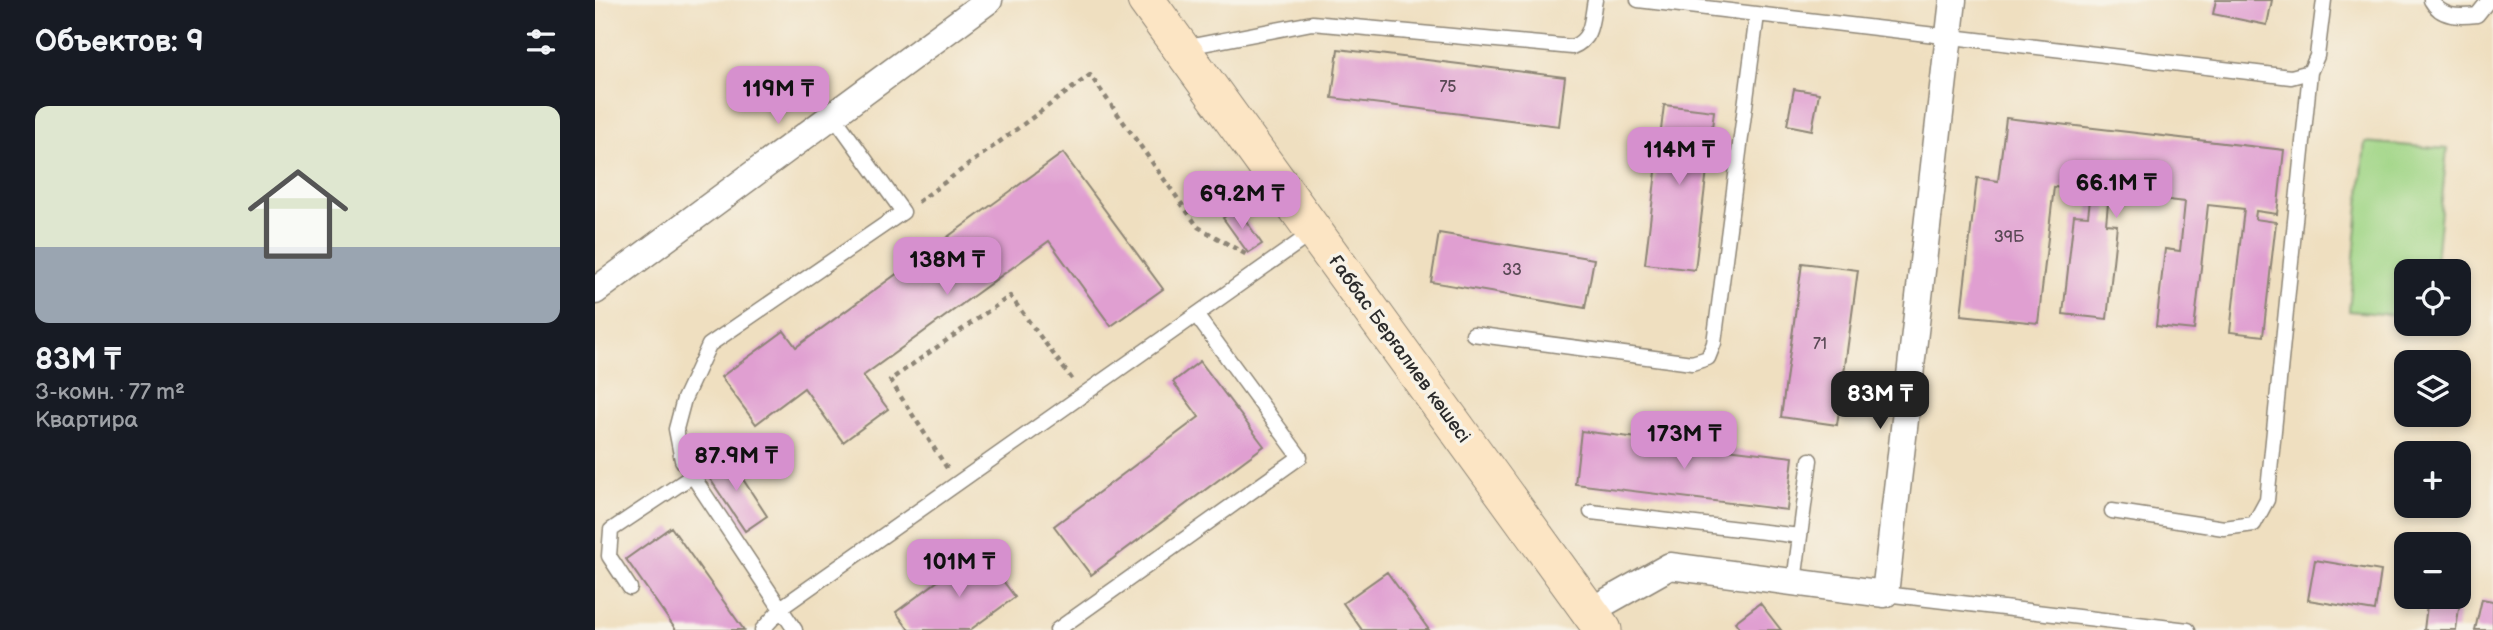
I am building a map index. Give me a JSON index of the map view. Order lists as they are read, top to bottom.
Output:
{
  "streets": {
    "main road": ["Ғаббас Берғалиев көшесі"]
  },
  "house_numbers": [
    "75",
    "39Б",
    "33",
    "71"
  ],
  "page": {
    "heading": "Объектов: 9",
    "price": [
      "119M ₸",
      "114M ₸",
      "66.1M ₸",
      "69.2M ₸",
      "138M ₸",
      "83M ₸",
      "173M ₸",
      "87.9M ₸",
      "101M ₸"
    ],
    "list": [
      {
        "name": "83M ₸",
        "note": "3-комн. · 77 m² · Квартира"
      }
    ],
    "map_buttons": ["+", "−"]
  }
}
